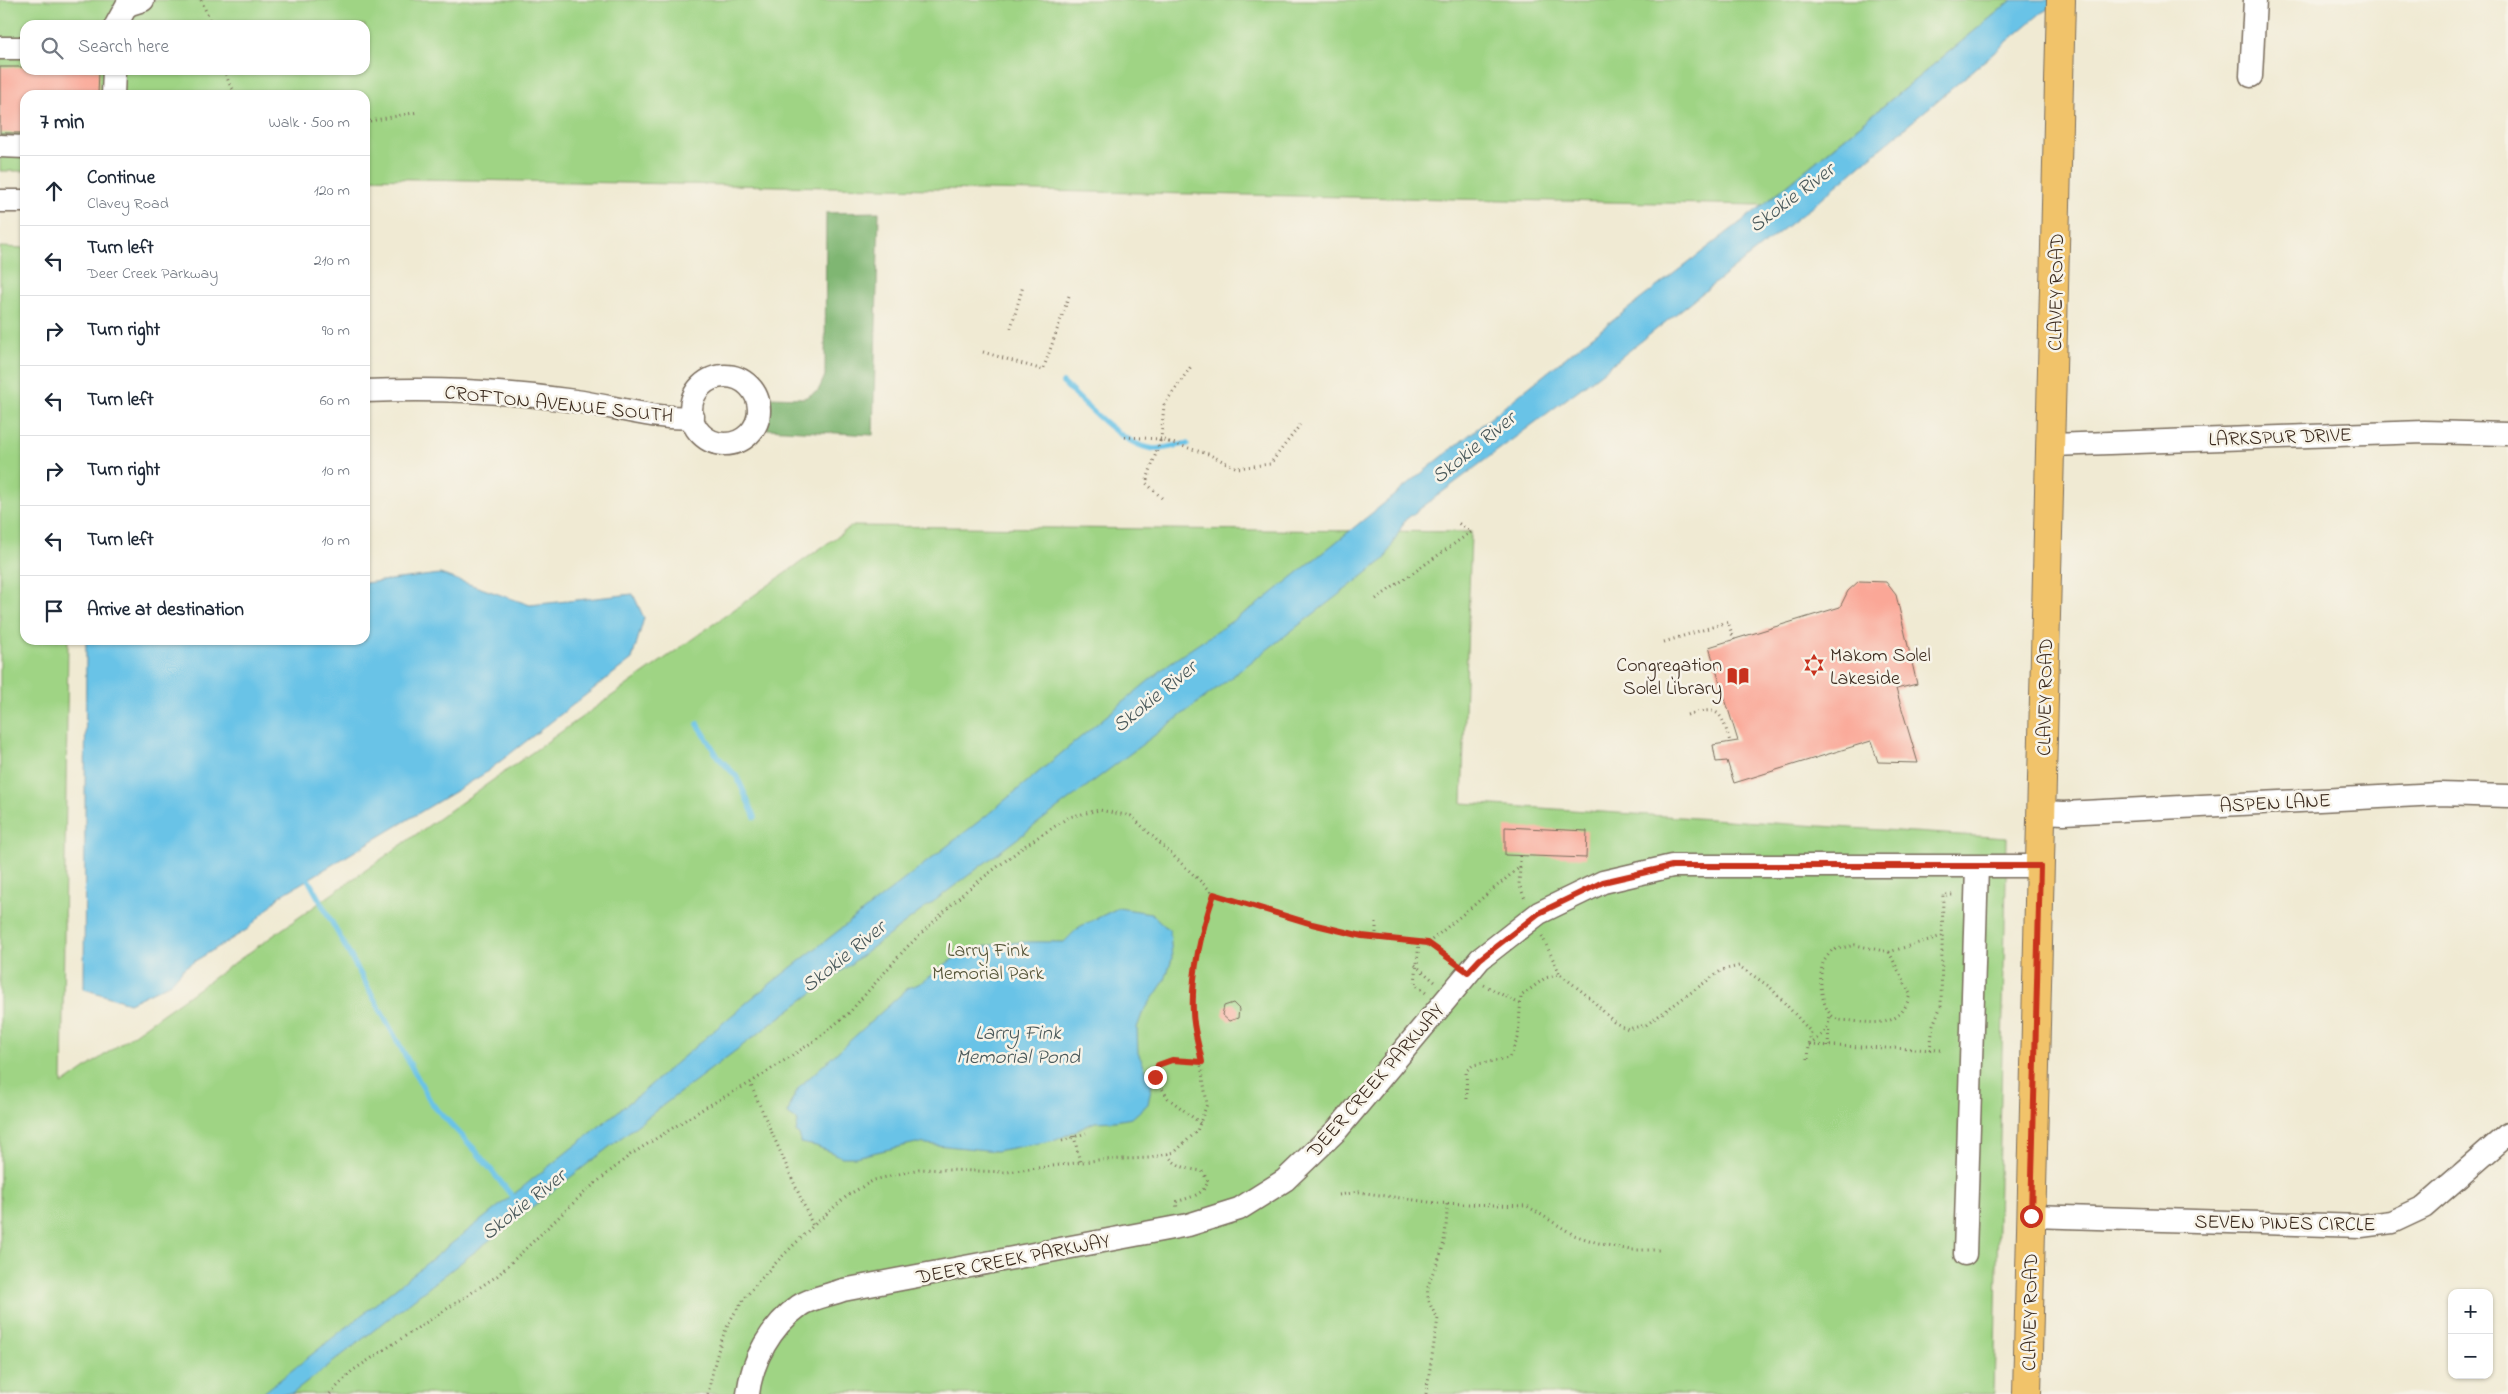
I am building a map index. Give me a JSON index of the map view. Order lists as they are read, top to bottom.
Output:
{
  "streets": {
    "main road": ["CLAVEY ROAD"],
    "street": [
      "CROFTON AVENUE SOUTH",
      "LARKSPUR DRIVE",
      "ASPEN LANE",
      "DEER CREEK PARKWAY",
      "SEVEN PINES CIRCLE"
    ]
  },
  "crossings": [
    ["CLAVEY ROAD", "LARKSPUR DRIVE"],
    ["CLAVEY ROAD", "ASPEN LANE"],
    ["CLAVEY ROAD", "DEER CREEK PARKWAY"],
    ["CLAVEY ROAD", "SEVEN PINES CIRCLE"]
  ],
  "water": ["Skokie River", "Larry Fink Memorial Pond"],
  "parks": ["Larry Fink Memorial Park"],
  "places": {
    "synagogue": ["Makom Solel Lakeside"],
    "library": ["Congregation Solel Library"]
  },
  "page": {
    "search": "Search here",
    "heading": ["7 min", "Walk · 500 m"],
    "list": [
      ["Continue", "Clavey Road", "120 m"],
      ["Turn left", "Deer Creek Parkway", "210 m"],
      ["Turn right", "90 m"],
      ["Turn left", "60 m"],
      ["Turn right", "10 m"],
      ["Turn left", "10 m"],
      "Arrive at destination"
    ],
    "map_buttons": ["+", "−"]
  }
}
